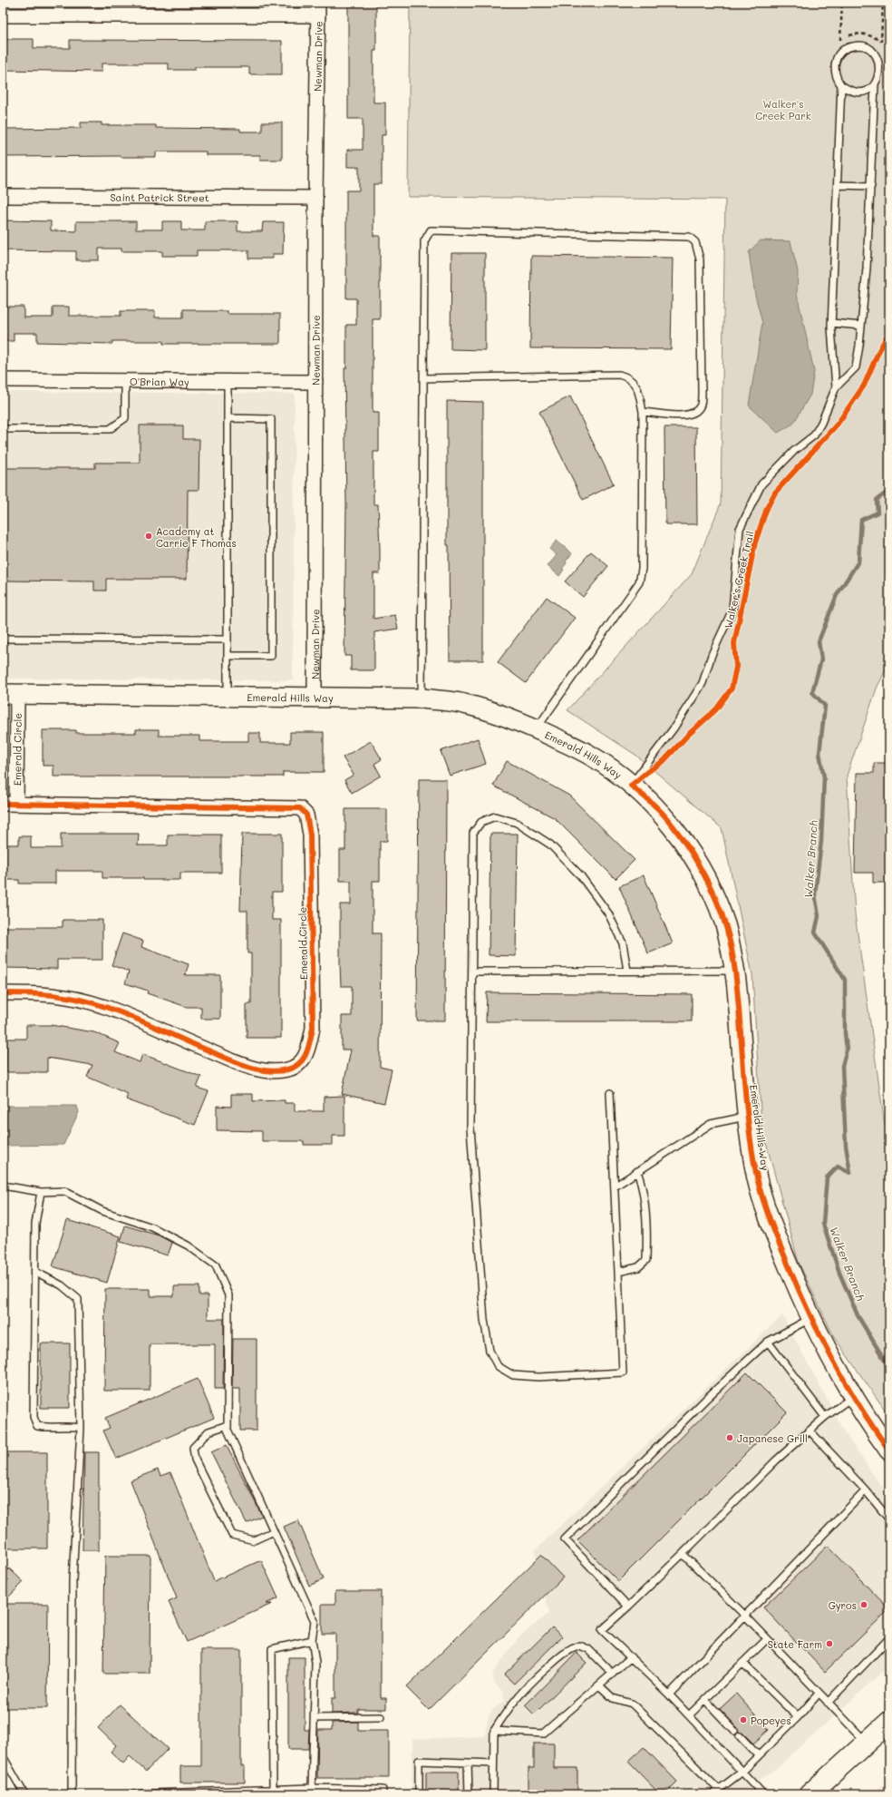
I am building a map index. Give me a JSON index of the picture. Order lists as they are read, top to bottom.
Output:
{
  "streets": {
    "street": [
      "Newman Drive",
      "Saint Patrick Street",
      "O'Brian Way",
      "Emerald Hills Way",
      "Emerald Circle"
    ],
    "cycle path": ["Walker's Creek Trail"]
  },
  "crossings": [
    ["Newman Drive", "Saint Patrick Street"],
    ["Newman Drive", "O'Brian Way"],
    ["Newman Drive", "Emerald Hills Way"],
    ["Emerald Hills Way", "Emerald Circle"]
  ],
  "water": ["Walker Branch"],
  "parks": ["Walker's Creek Park"],
  "places": [
    "Academy at Carrie F Thomas",
    "Japanese Grill",
    "Gyros",
    "State Farm",
    "Popeyes"
  ]
}
